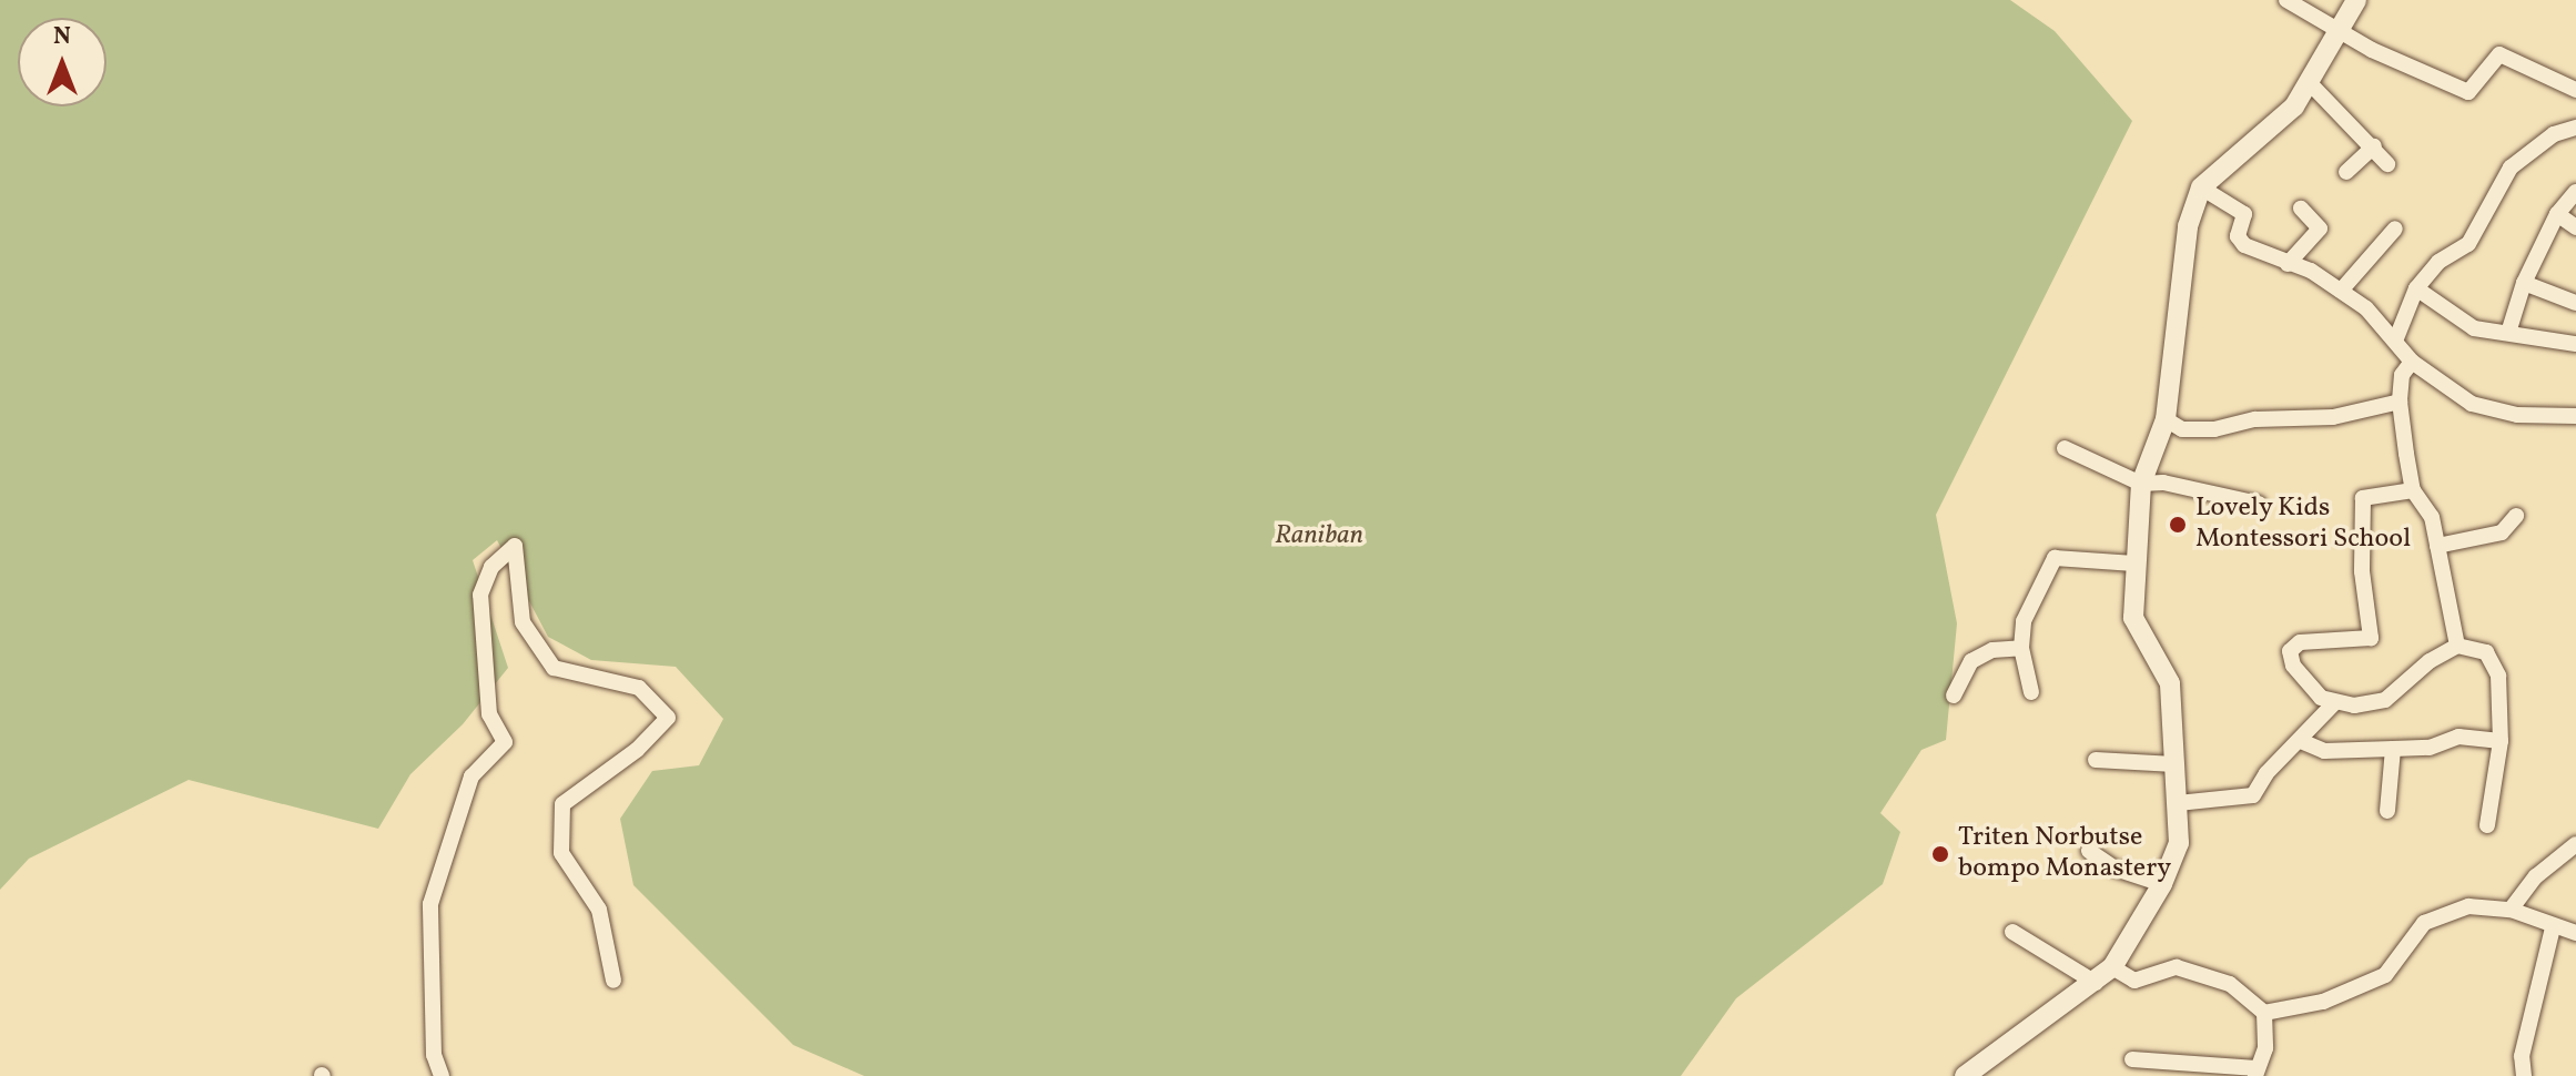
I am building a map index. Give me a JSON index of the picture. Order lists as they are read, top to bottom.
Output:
{
  "parks": ["Raniban"],
  "places": ["Lovely Kids Montessori School", "Triten Norbutse bompo Monastery"],
  "north": "top"
}
